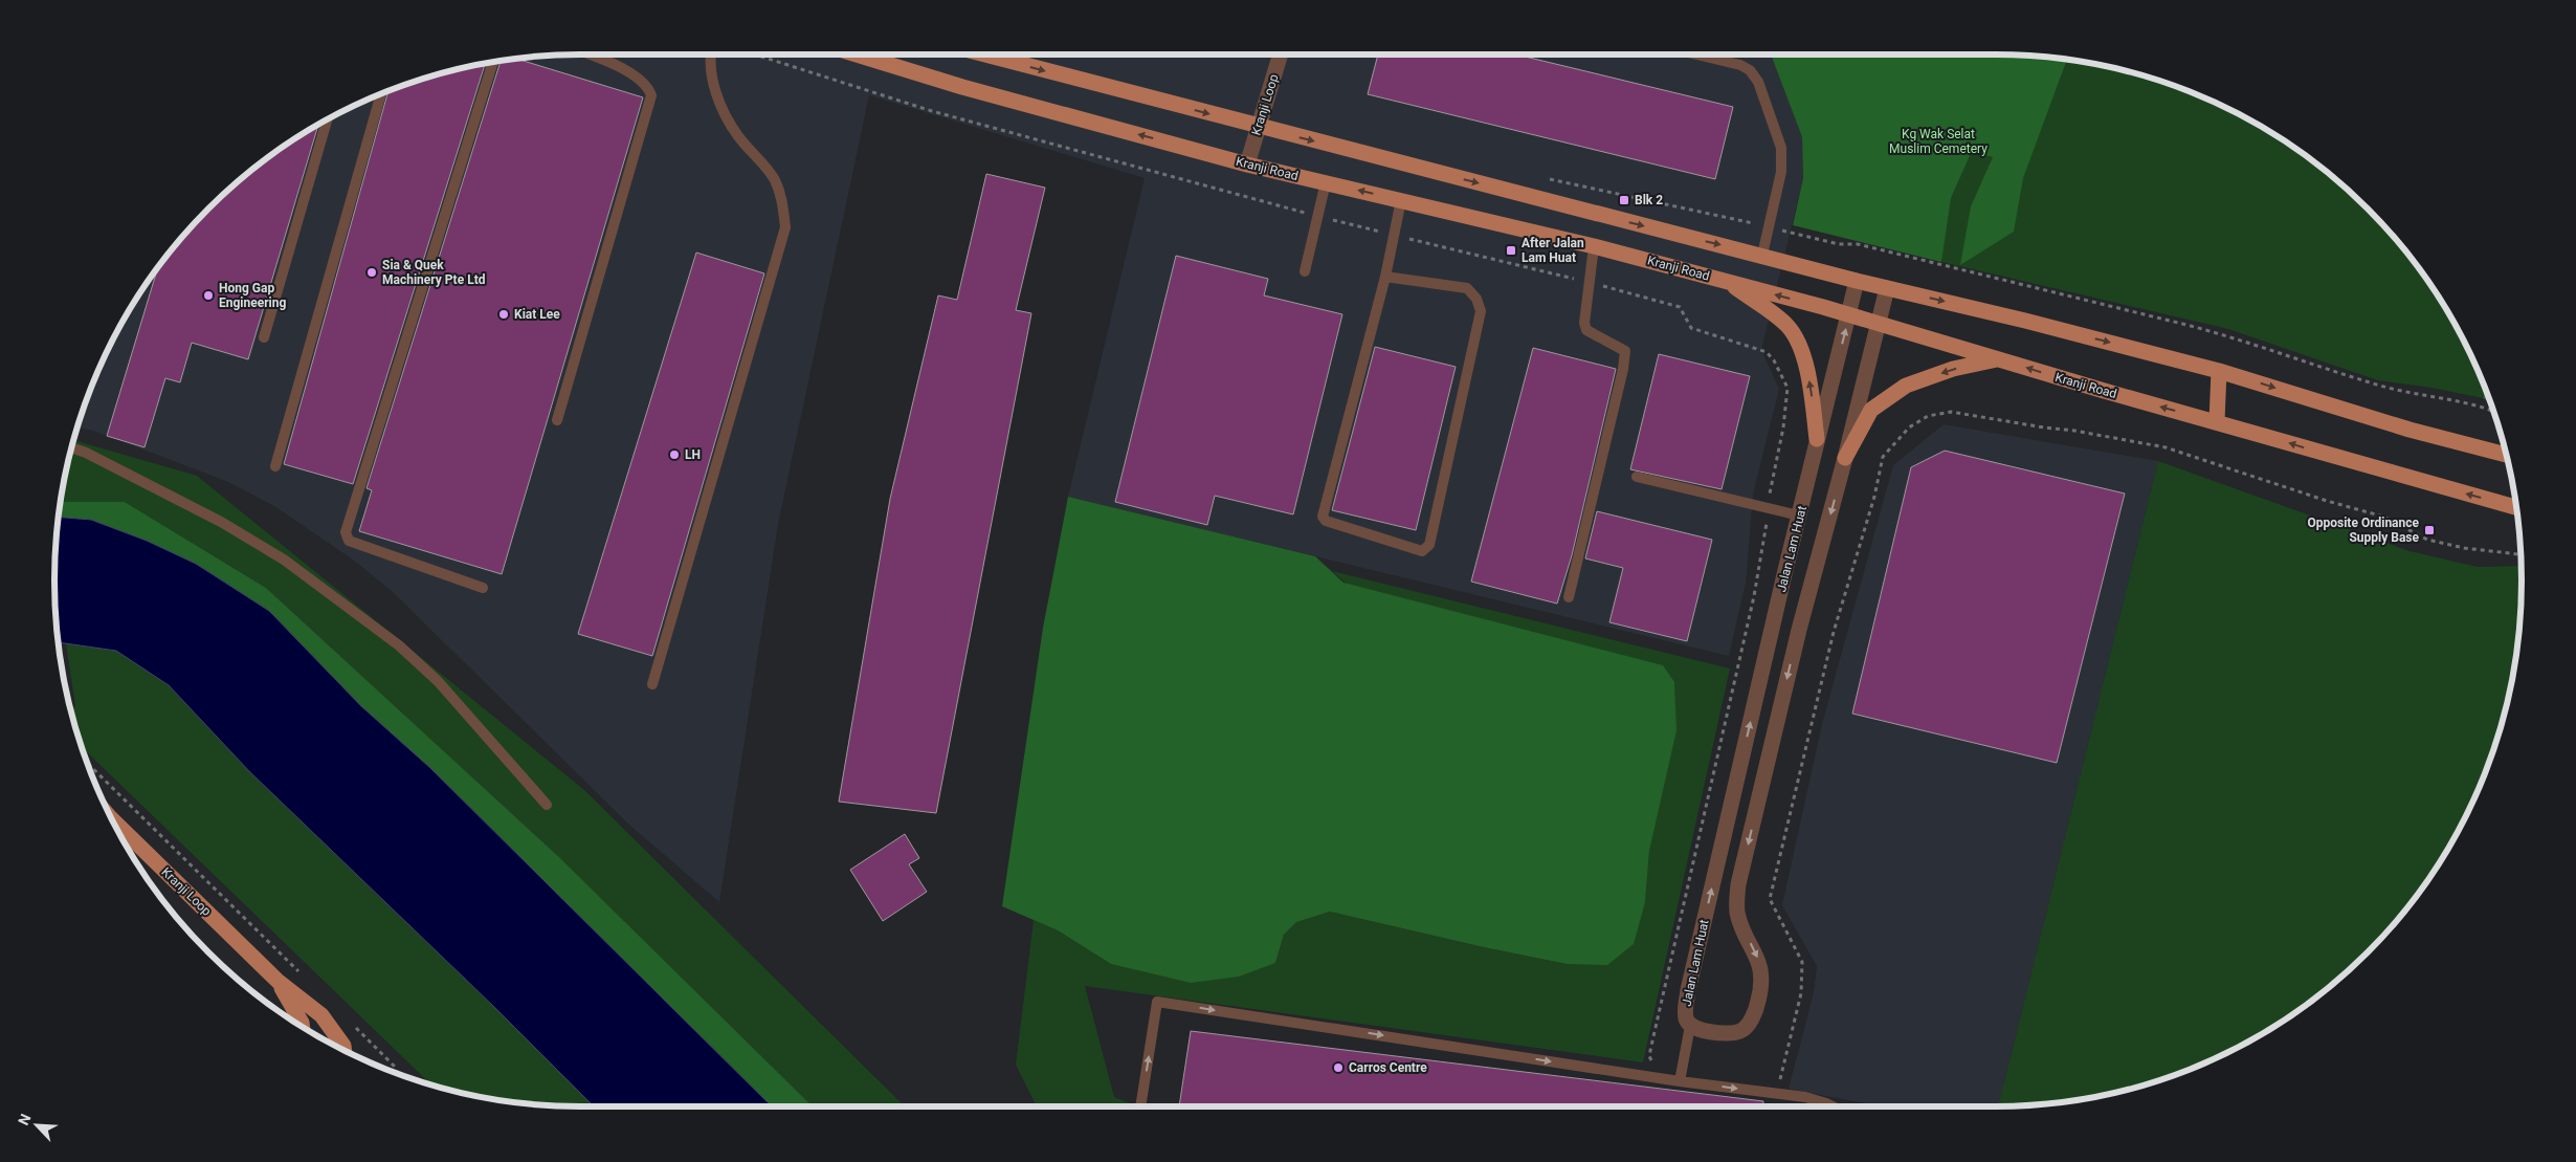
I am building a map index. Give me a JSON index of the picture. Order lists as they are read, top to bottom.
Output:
{
  "streets": {
    "main road": ["Kranji Loop", "Kranji Road"],
    "street": ["Jalan Lam Huat"]
  },
  "crossings": [
    ["Kranji Loop", "Kranji Road"],
    ["Kranji Road", "Jalan Lam Huat"]
  ],
  "parks": ["Kg Wak Selat Muslim Cemetery"],
  "places": {
    "transit": ["Blk 2", "After Jalan Lam Huat", "Opposite Ordinance Supply Base"],
    "other": [
      "Sia & Quek Machinery Pte Ltd",
      "Hong Gap Engineering",
      "Kiat Lee",
      "LH",
      "Carros Centre"
    ]
  },
  "north": "top left"
}
